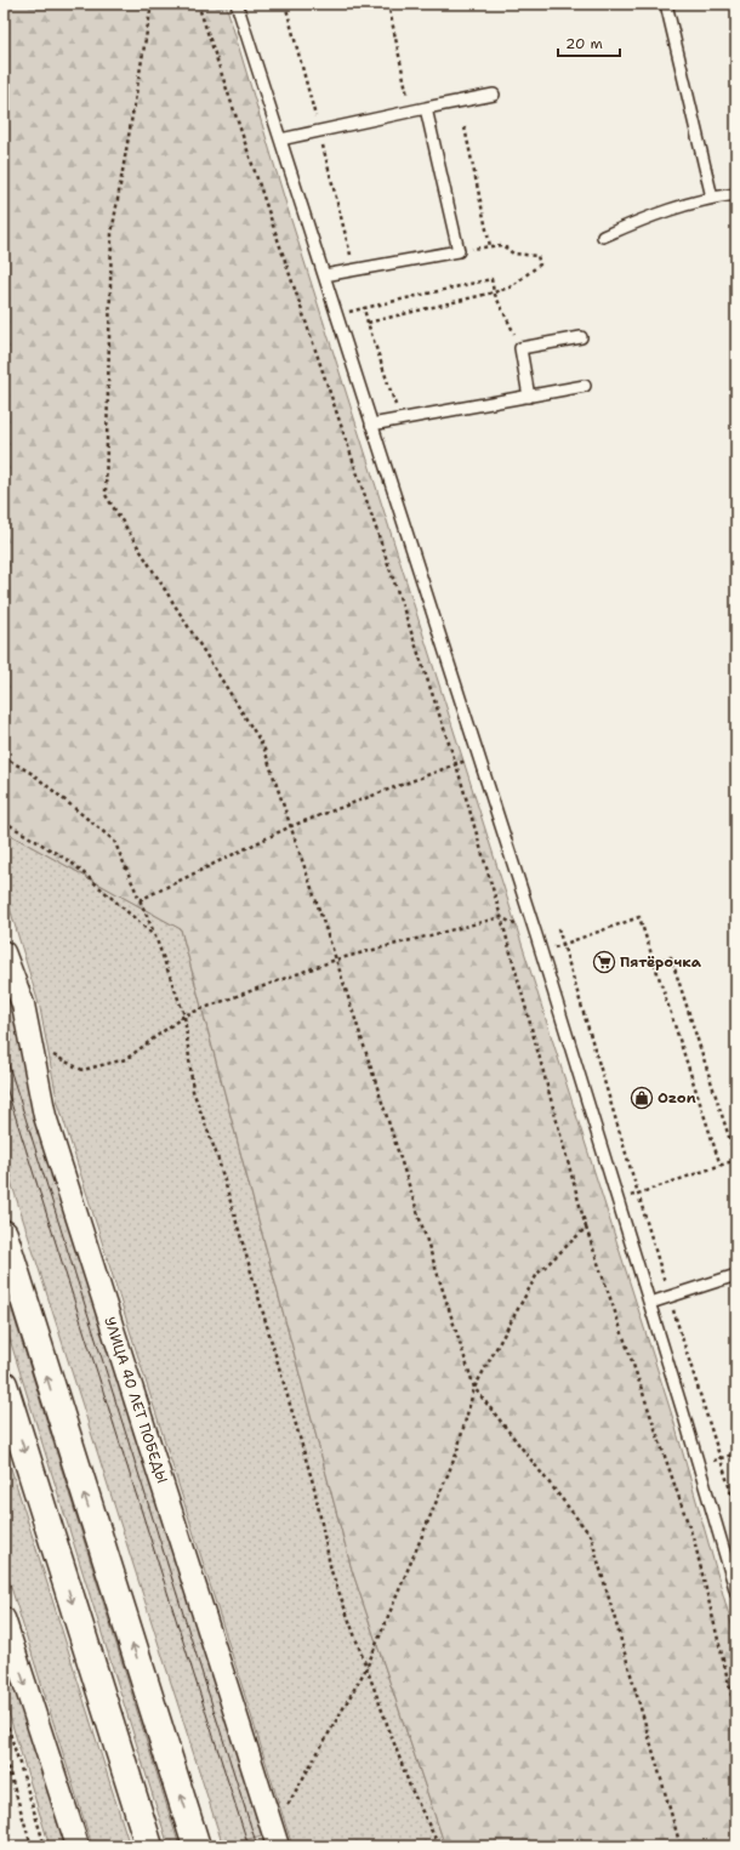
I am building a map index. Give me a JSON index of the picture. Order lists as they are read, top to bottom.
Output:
{
  "streets": {
    "street": ["УЛИЦА 40 ЛЕТ ПОБЕДЫ"]
  },
  "places": {
    "supermarket": ["Пятёрочка"],
    "shop": ["Ozon"]
  },
  "scale_bar": "20 m"
}
